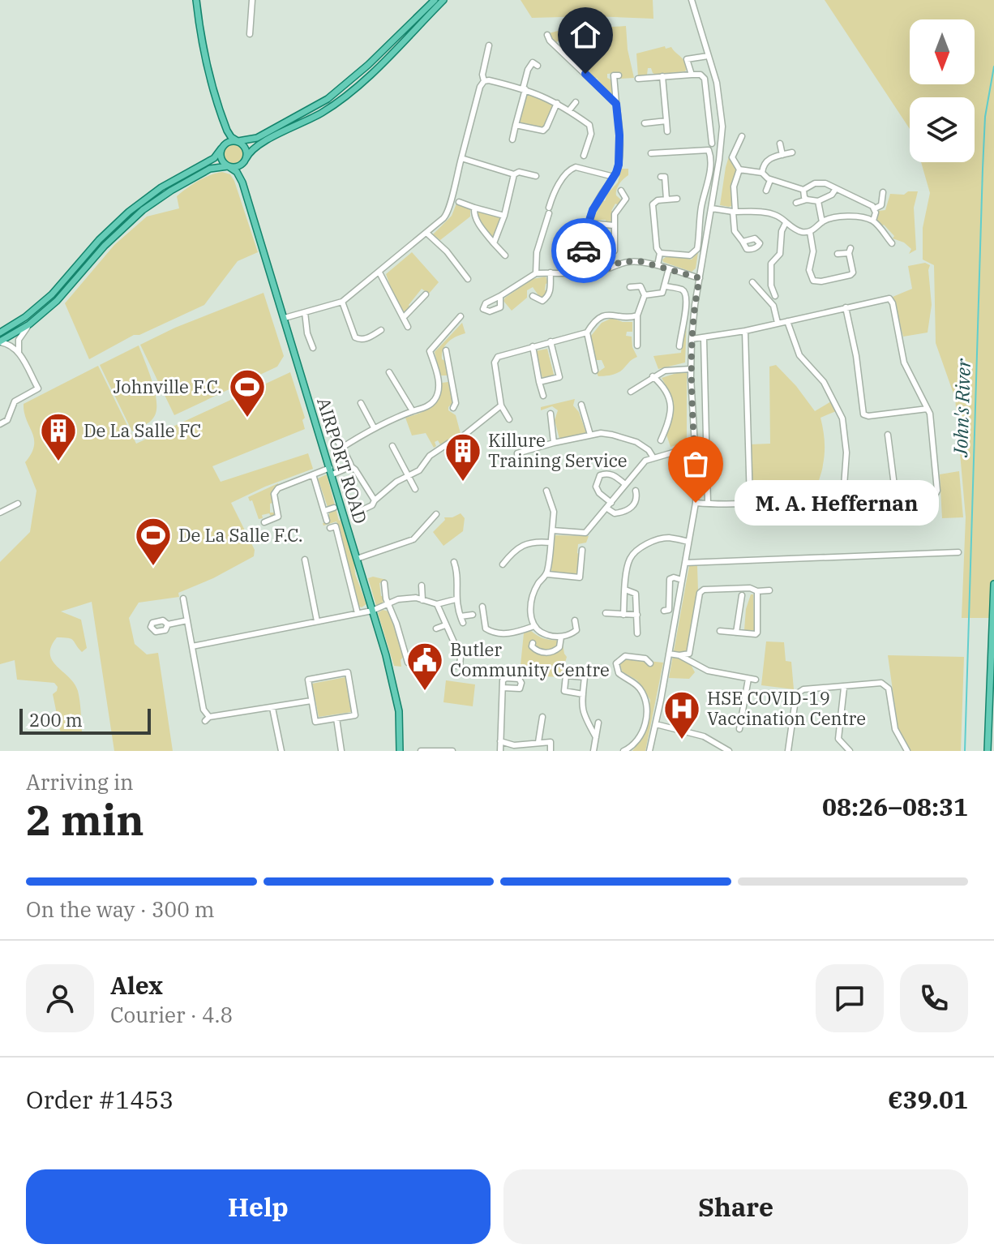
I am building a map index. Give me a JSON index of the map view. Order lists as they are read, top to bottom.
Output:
{
  "streets": {
    "main road": ["AIRPORT ROAD"]
  },
  "water": ["John's River"],
  "places": {
    "sports": ["Johnville F.C.", "De La Salle F.C."],
    "building": ["De La Salle FC", "Killure Training Service"],
    "other": ["M. A. Heffernan"],
    "public building": ["Butler Community Centre"],
    "hospital": ["HSE COVID-19 Vaccination Centre"]
  },
  "scale_bar": "200 m",
  "north": "bottom",
  "page": {
    "bubble": "M. A. Heffernan",
    "scale": "200 m",
    "heading": ["2 min", "Arriving in", "08:26–08:31"],
    "panel": [
      "Alex",
      "Courier · 4.8",
      "Order #1453",
      "€39.01"
    ],
    "bar": "On the way · 300 m",
    "buttons": ["Help", "Share"]
  }
}
